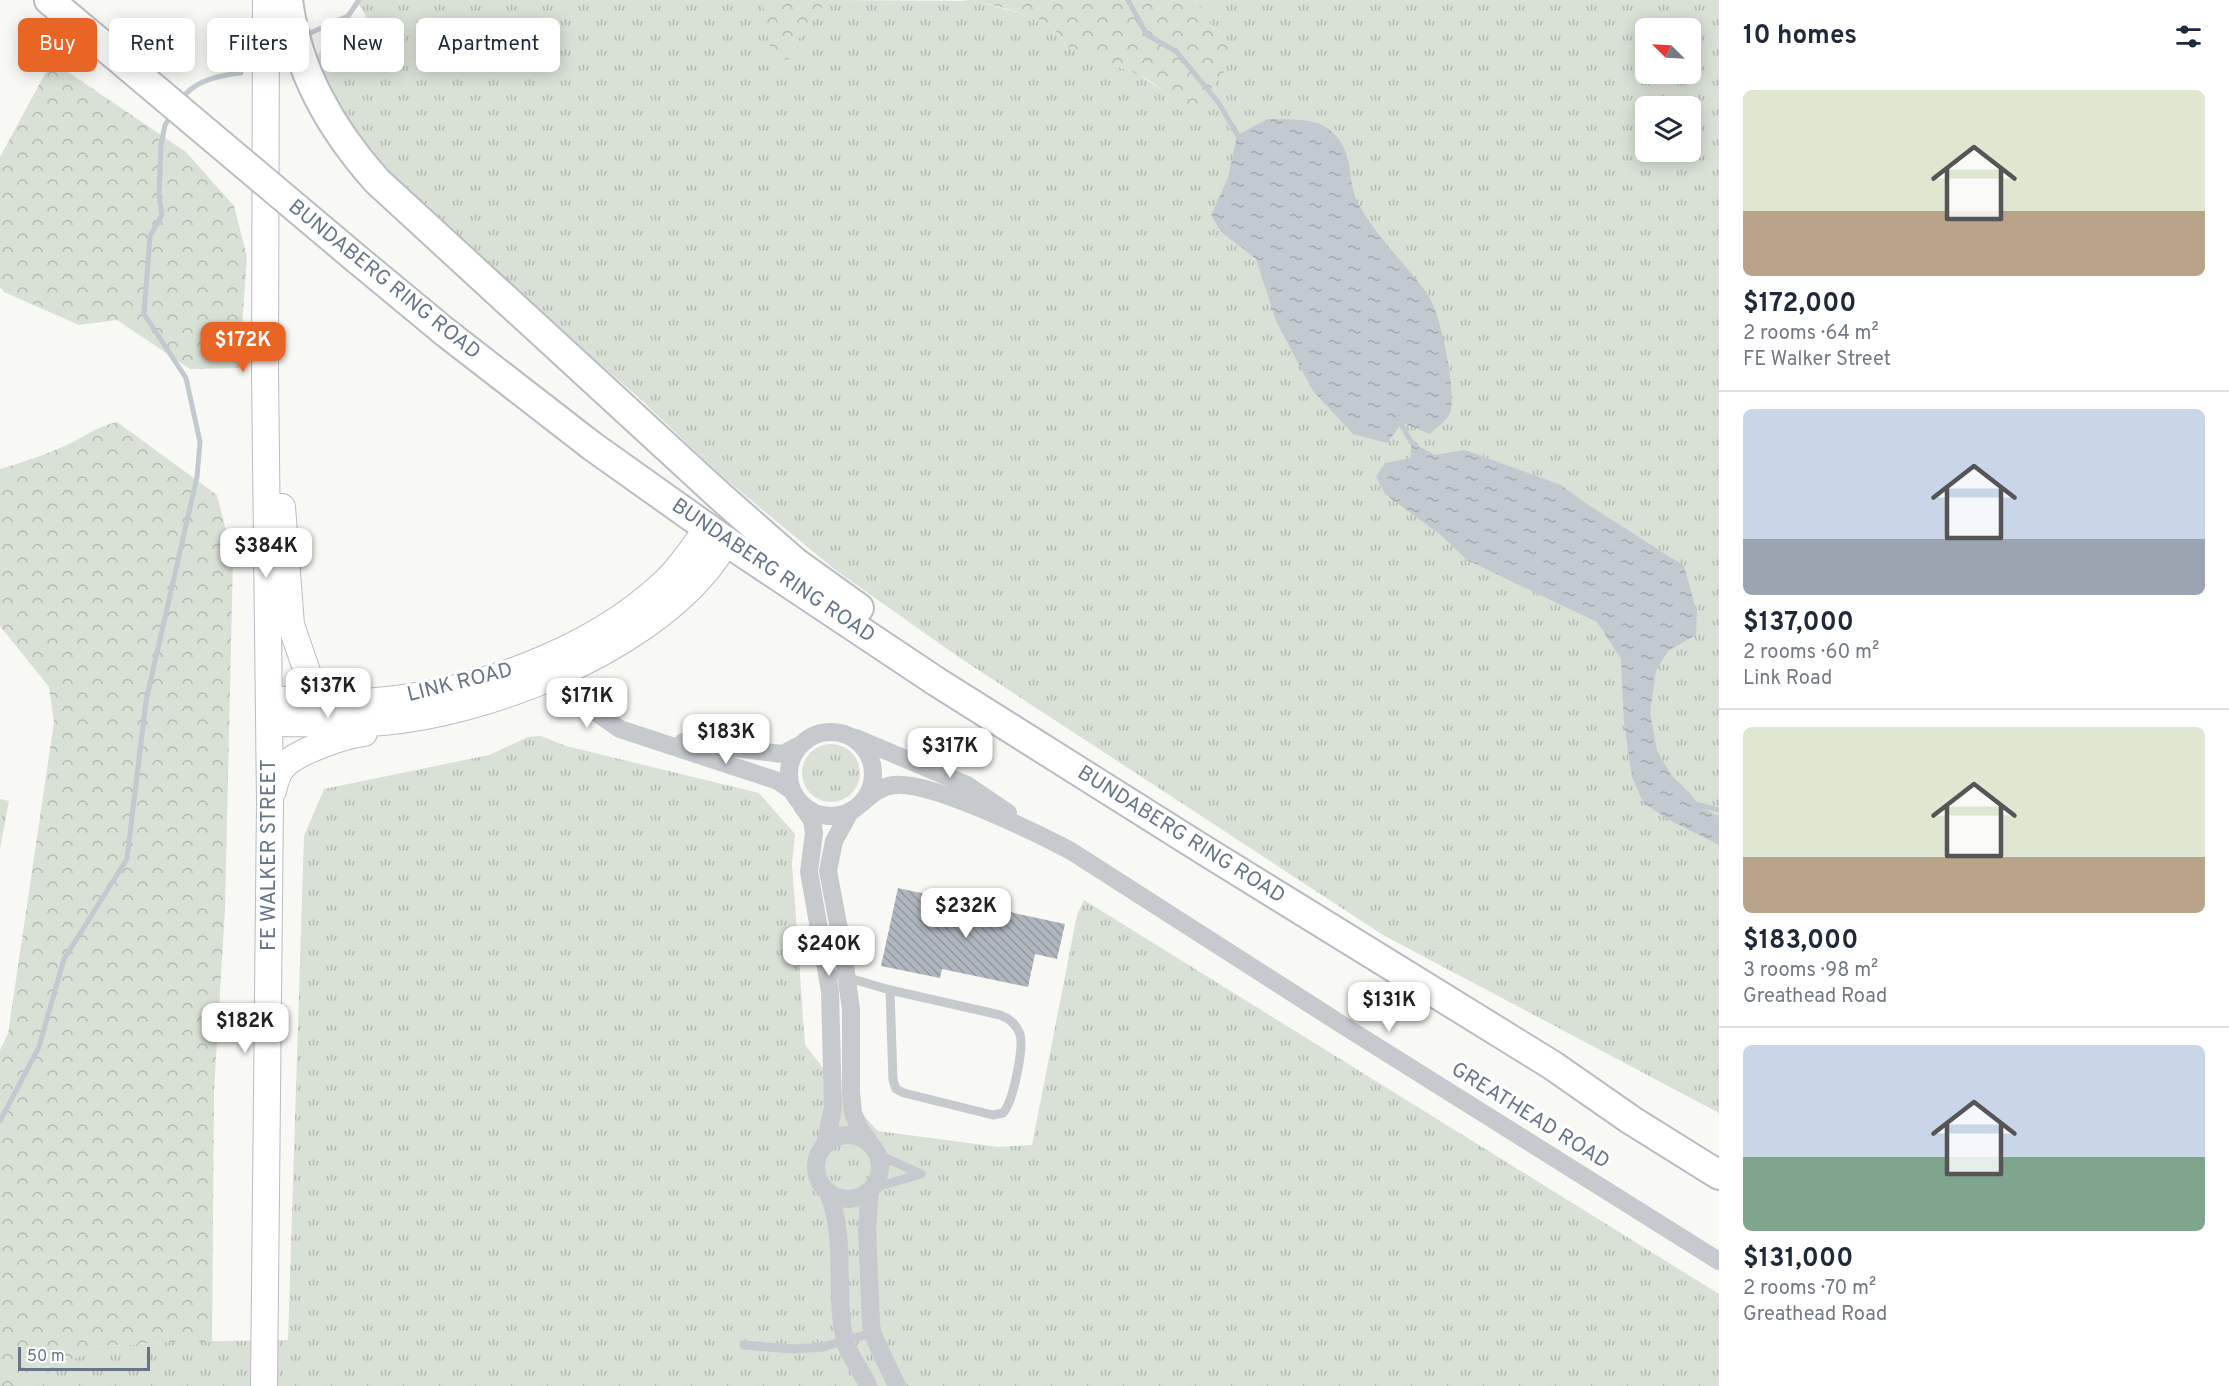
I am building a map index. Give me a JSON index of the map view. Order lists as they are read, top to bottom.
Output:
{
  "streets": {
    "main road": ["BUNDABERG RING ROAD", "LINK ROAD", "FE WALKER STREET"],
    "street": ["GREATHEAD ROAD"]
  },
  "crossings": [
    ["BUNDABERG RING ROAD", "LINK ROAD"],
    ["LINK ROAD", "FE WALKER STREET"]
  ],
  "scale_bar": "50 m",
  "north": "top left",
  "page": {
    "heading": "10 homes",
    "chip": [
      "Buy",
      "Rent",
      "Filters",
      "New",
      "Apartment"
    ],
    "list": [
      {
        "name": "$172,000",
        "note": "2 rooms · 64 m² · FE Walker Street"
      },
      {
        "name": "$137,000",
        "note": "2 rooms · 60 m² · Link Road"
      },
      {
        "name": "$183,000",
        "note": "3 rooms · 98 m² · Greathead Road"
      },
      {
        "name": "$131,000",
        "note": "2 rooms · 70 m² · Greathead Road"
      }
    ],
    "price": [
      "$172K",
      "$384K",
      "$137K",
      "$171K",
      "$183K",
      "$317K",
      "$232K",
      "$240K",
      "$131K",
      "$182K"
    ],
    "scale": "50 m"
  }
}
